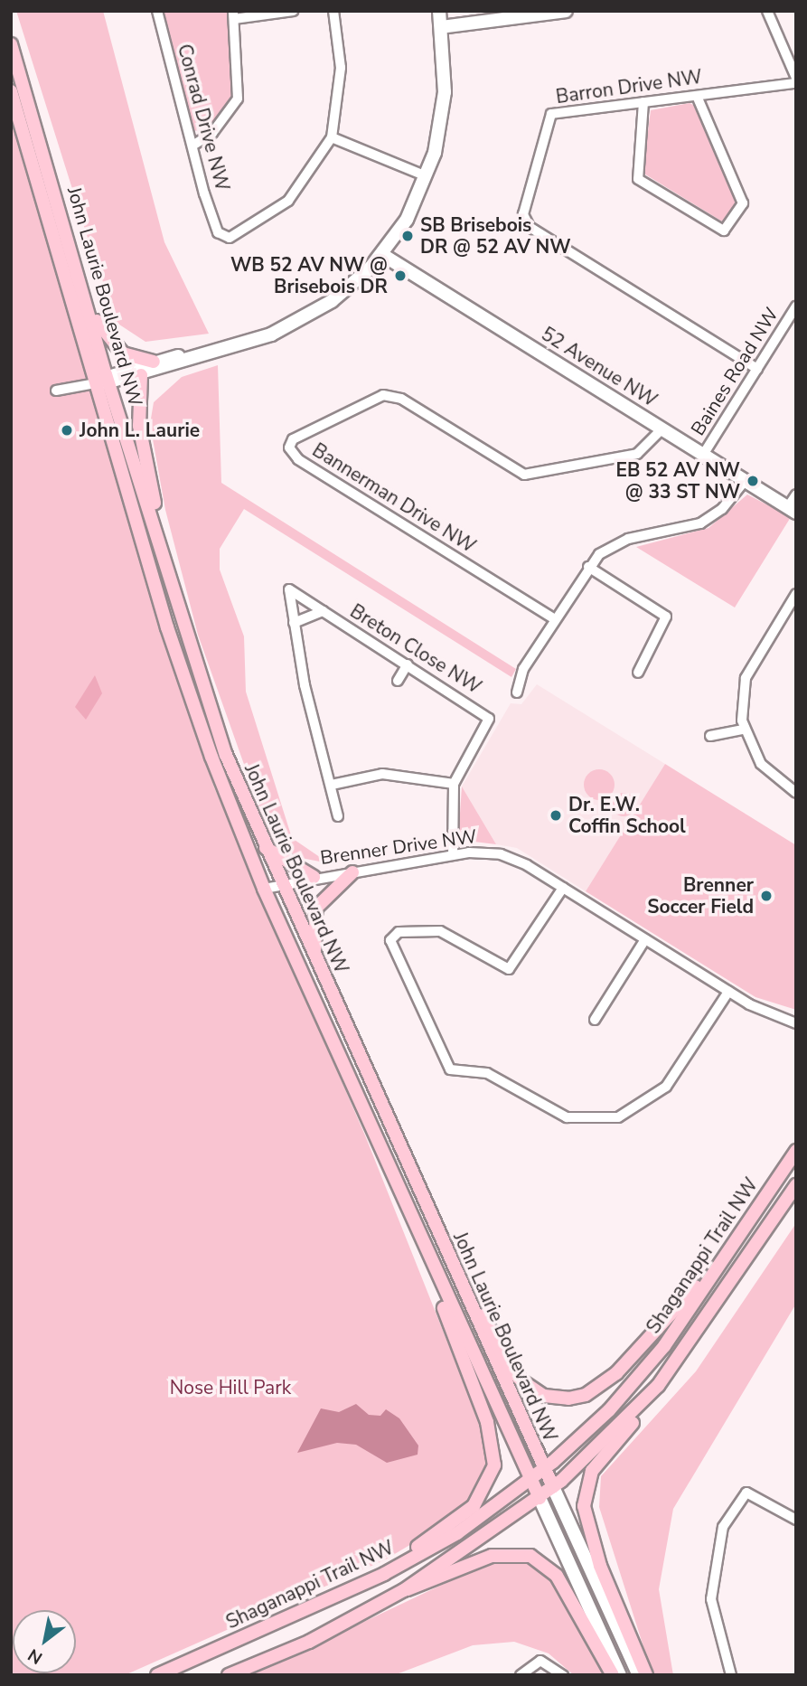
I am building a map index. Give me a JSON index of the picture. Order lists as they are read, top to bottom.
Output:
{
  "streets": {
    "main road": ["John Laurie Boulevard NW", "Shaganappi Trail NW"],
    "street": [
      "Barron Drive NW",
      "Conrad Drive NW",
      "52 Avenue NW",
      "Baines Road NW",
      "Bannerman Drive NW",
      "Breton Close NW",
      "Brenner Drive NW"
    ]
  },
  "crossings": [
    ["Barron Drive NW", "Baines Road NW"],
    ["John Laurie Boulevard NW", "Brenner Drive NW"],
    ["John Laurie Boulevard NW", "Shaganappi Trail NW"],
    ["52 Avenue NW", "Baines Road NW"],
    ["52 Avenue NW", "Bannerman Drive NW"],
    ["Breton Close NW", "Brenner Drive NW"]
  ],
  "parks": ["Nose Hill Park"],
  "places": [
    "SB Brisebois DR @ 52 AV NW",
    "WB 52 AV NW @ Brisebois DR",
    "John L. Laurie",
    "EB 52 AV NW @ 33 ST NW",
    "Dr. E.W. Coffin School",
    "Brenner Soccer Field"
  ],
  "north": "bottom left"
}
